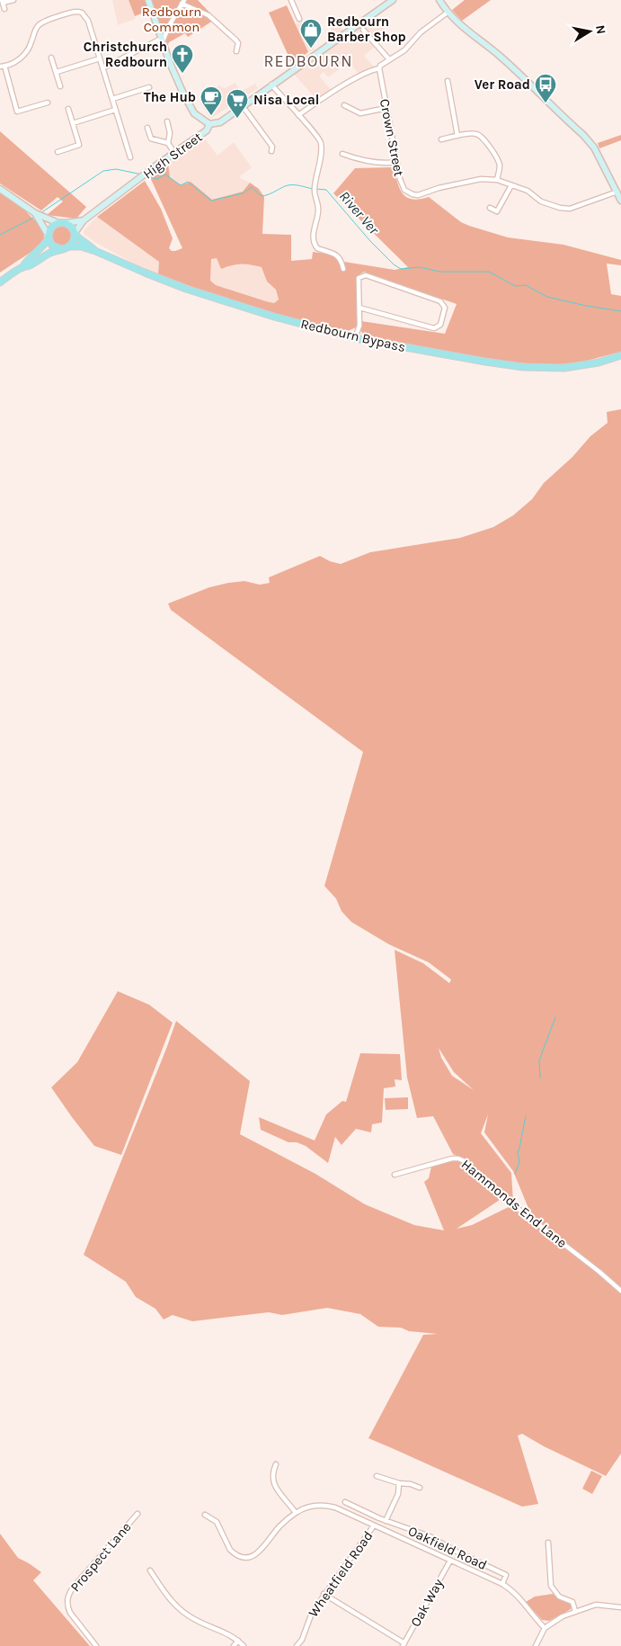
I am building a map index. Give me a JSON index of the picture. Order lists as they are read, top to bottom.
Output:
{
  "streets": {
    "main road": ["Redbourn Bypass"],
    "street": [
      "Crown Street",
      "High Street",
      "Hammonds End Lane",
      "Oakfield Road",
      "Prospect Lane",
      "Wheatfield Road",
      "Oak Way"
    ]
  },
  "crossings": [
    ["High Street", "Redbourn Bypass"],
    ["Oakfield Road", "Wheatfield Road"],
    ["Oakfield Road", "Oak Way"]
  ],
  "districts": ["REDBOURN"],
  "water": ["River Ver"],
  "parks": ["Redbourn Common"],
  "places": {
    "shop": ["Redbourn Barber Shop"],
    "church": ["Christchurch Redbourn"],
    "bus stop": ["Ver Road"],
    "cafe": ["The Hub"],
    "supermarket": ["Nisa Local"]
  },
  "north": "right"
}
